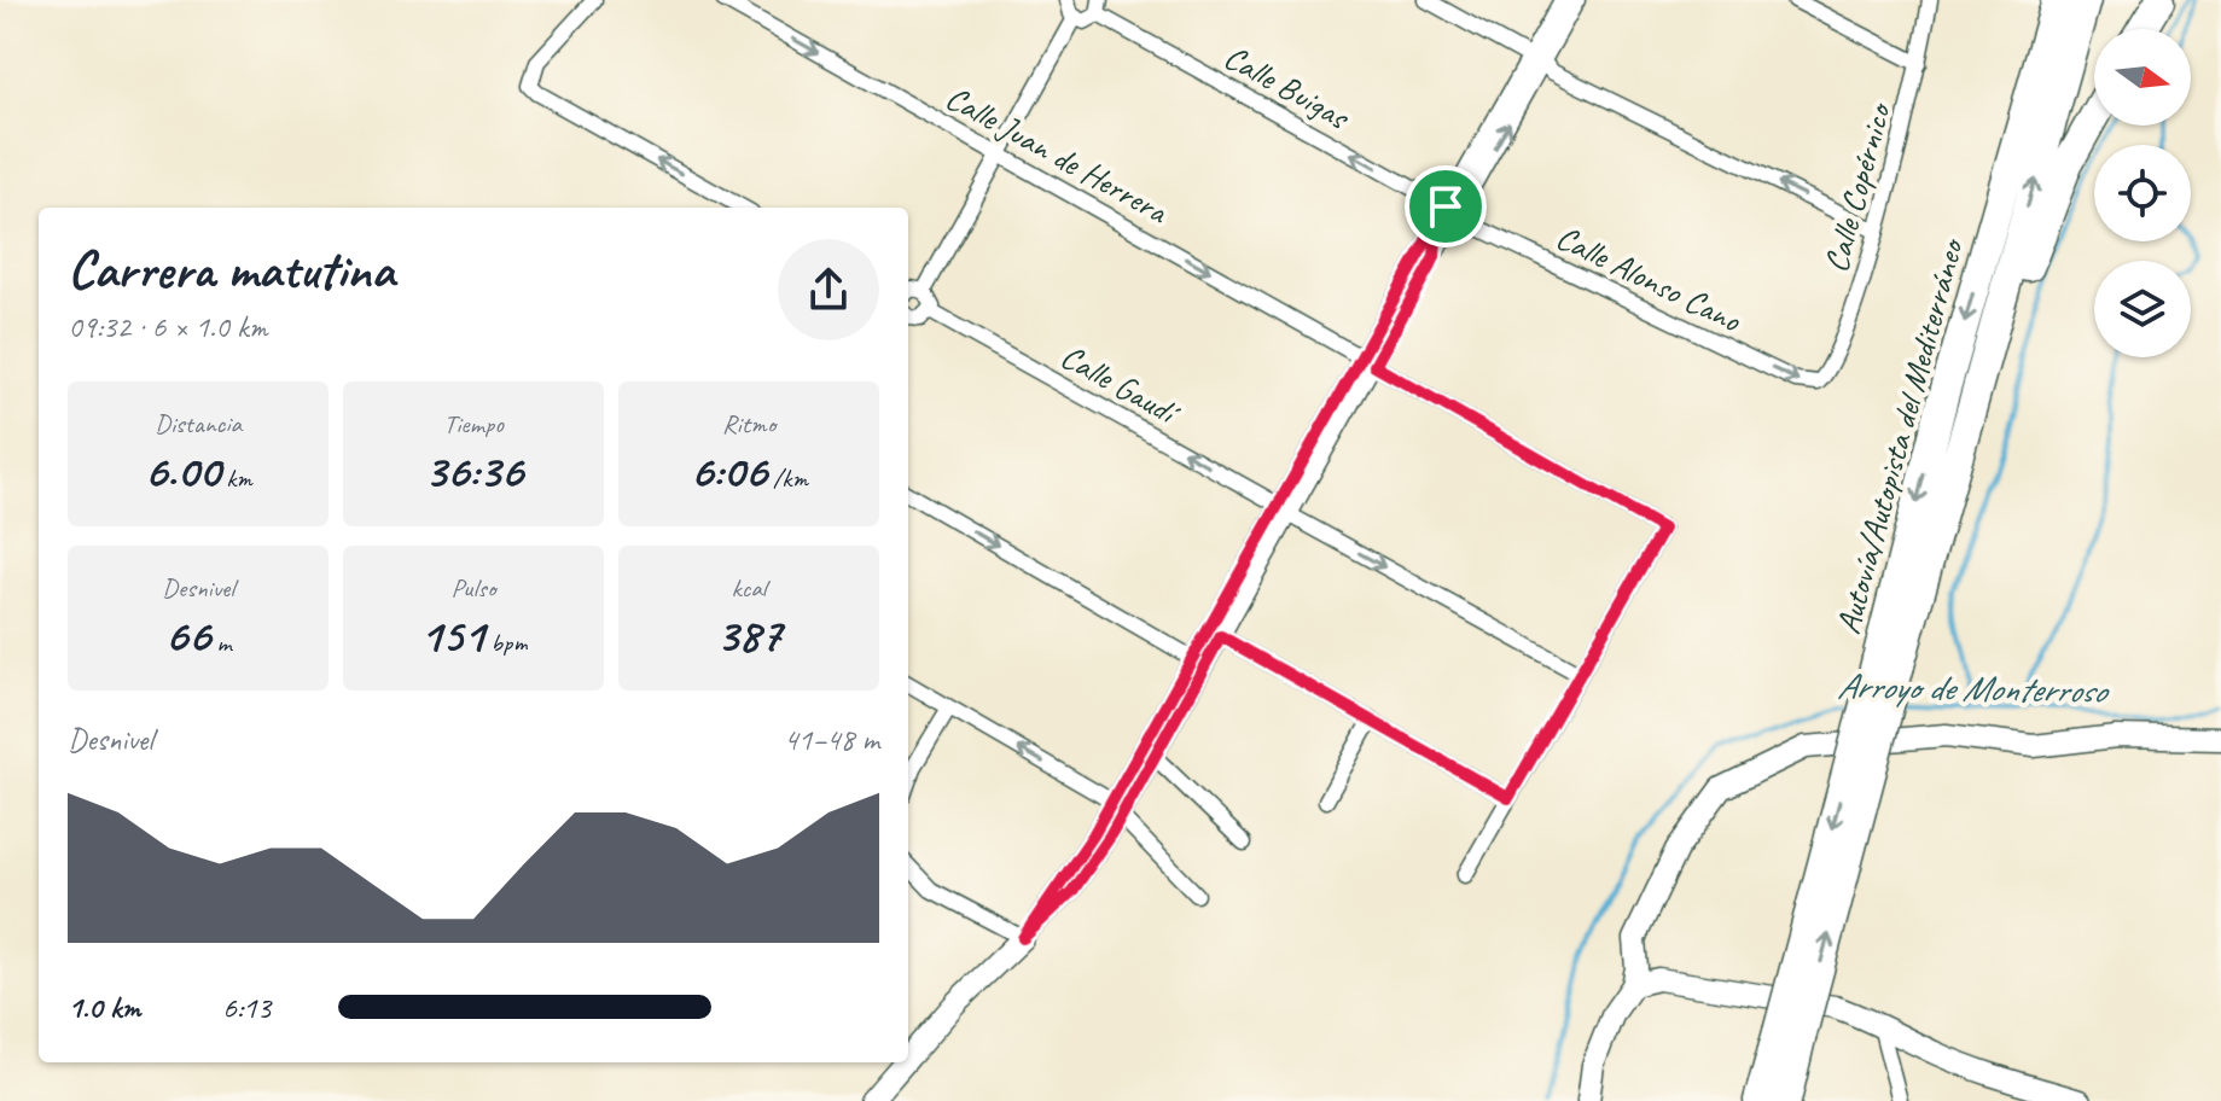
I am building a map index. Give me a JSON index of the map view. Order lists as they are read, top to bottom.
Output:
{
  "streets": {
    "highway": ["Autovía/Autopista del Mediterráneo"],
    "street": [
      "Calle Buigas",
      "Calle Juan de Herrera",
      "Calle Copérnico",
      "Calle Alonso Cano",
      "Calle Gaudí"
    ]
  },
  "crossings": [
    ["Calle Buigas", "Calle Alonso Cano"],
    ["Calle Juan de Herrera", "Calle Gaudí"],
    ["Calle Copérnico", "Calle Alonso Cano"]
  ],
  "one_way": ["Calle Buigas", "Calle Juan de Herrera", "Calle Alonso Cano"],
  "water": ["Arroyo de Monterroso"],
  "north": "right",
  "page": {
    "heading": ["Carrera matutina", "09:32 · 6 × 1.0 km"],
    "stats": [
      ["Distancia", "6.00 km"],
      ["Tiempo", "36:36"],
      ["Ritmo", "6:06 /km"],
      ["Desnivel", "66 m"],
      ["Pulso", "151 bpm"],
      ["kcal", "387"]
    ],
    "chart": ["Desnivel", "41–48 m"],
    "list": [
      {
        "name": "1.0 km",
        "note": "6:13"
      }
    ]
  }
}
